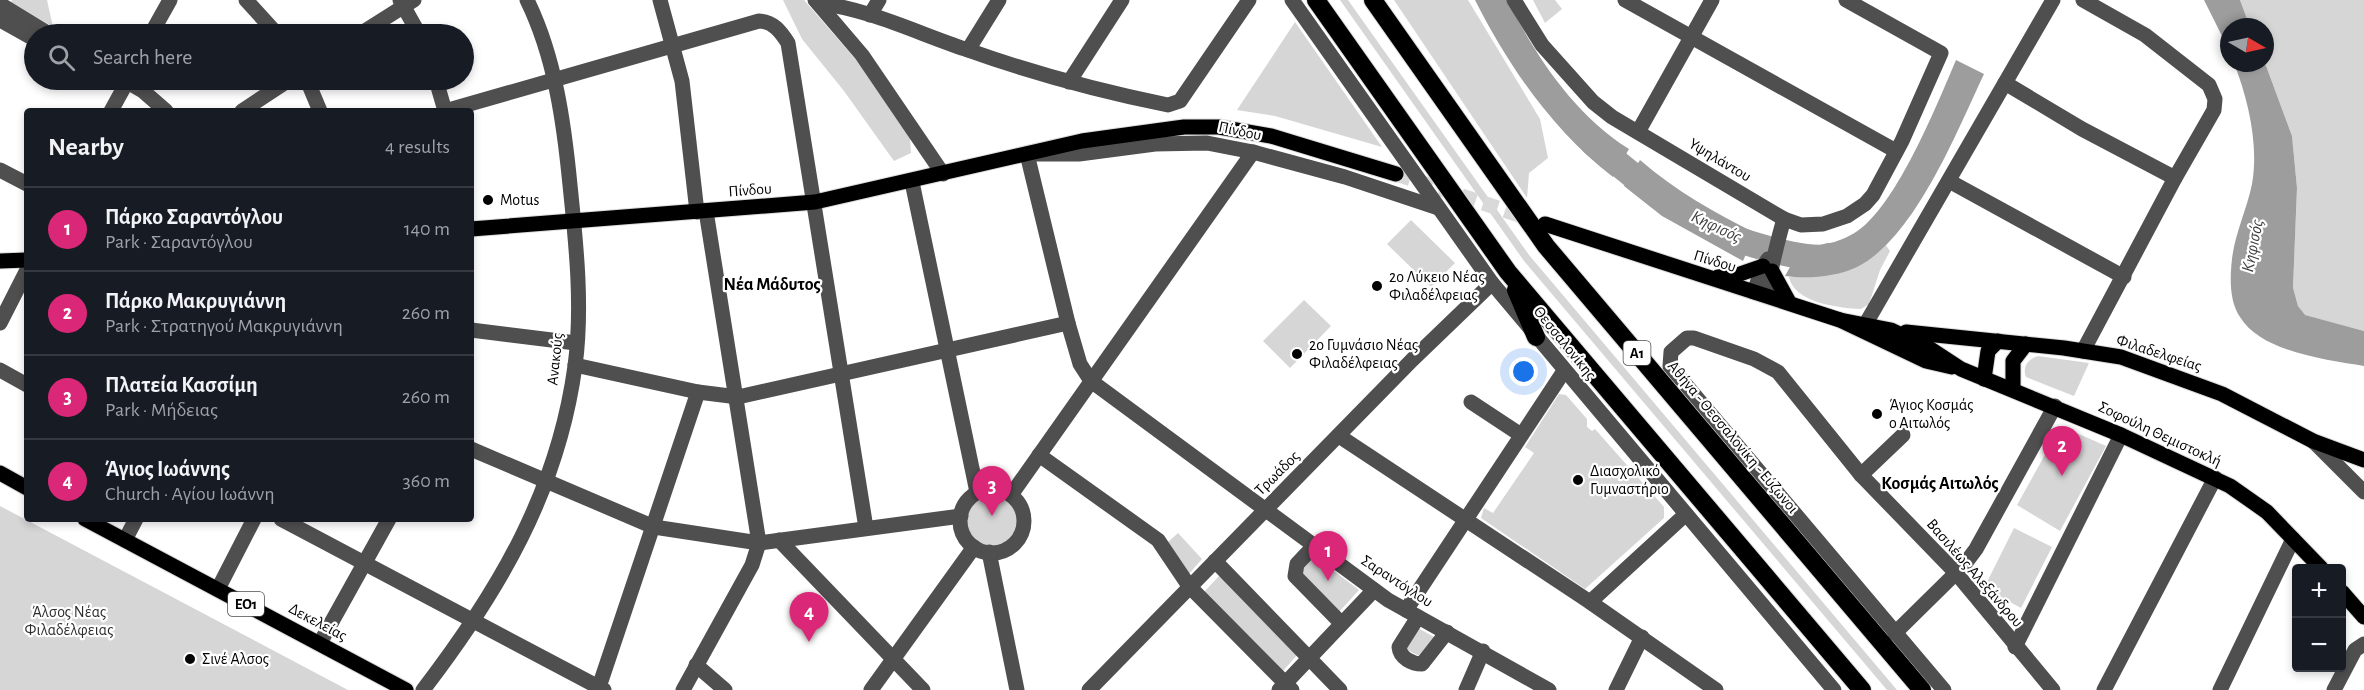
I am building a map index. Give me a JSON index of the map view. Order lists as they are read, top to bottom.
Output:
{
  "streets": {
    "highway": ["Α1", "Αθήνα - Θεσσαλονίκη - Εύζωνοι"],
    "main road": [
      "Πίνδου",
      "Φιλαδελφείας",
      "Σοφούλη Θεμιστοκλή",
      "ΕΟ1",
      "Δεκελείας"
    ],
    "street": [
      "Υψηλάντου",
      "Θεσσαλονίκης",
      "Ανακούς",
      "Τρωάδος",
      "Βασιλέως Αλεξάνδρου",
      "Σαραντόγλου"
    ]
  },
  "crossings": [
    ["Πίνδου", "Θεσσαλονίκης"],
    ["Πίνδου", "Ανακούς"],
    ["Πίνδου", "Σοφούλη Θεμιστοκλή"],
    ["Θεσσαλονίκης", "Τρωάδος"],
    ["Φιλαδελφείας", "Σοφούλη Θεμιστοκλή"],
    ["Τρωάδος", "Σαραντόγλου"]
  ],
  "districts": ["Νέα Μάδυτος", "Κοσμάς Αιτωλός"],
  "water": ["Κηφισός"],
  "parks": ["Άλσος Νέας Φιλαδέλφειας"],
  "places": [
    "Motus",
    "2ο Λύκειο Νέας Φιλαδέλφειας",
    "2ο Γυμνάσιο Νέας Φιλαδέλφειας",
    "Άγιος Κοσμάς ο Αιτωλός",
    "Διασχολικό Γυμναστήριο",
    "Σινέ Αλσος"
  ],
  "north": "right",
  "page": {
    "search": "Search here",
    "heading": ["Nearby", "4 results"],
    "list": [
      {
        "mark": "1",
        "name": "Πάρκο Σαραντόγλου",
        "note": "Park · Σαραντόγλου",
        "value": "140 m"
      },
      {
        "mark": "2",
        "name": "Πάρκο Μακρυγιάννη",
        "note": "Park · Στρατηγού Μακρυγιάννη",
        "value": "260 m"
      },
      {
        "mark": "3",
        "name": "Πλατεία Κασσίμη",
        "note": "Park · Μήδειας",
        "value": "260 m"
      },
      {
        "mark": "4",
        "name": "Άγιος Ιωάννης",
        "note": "Church · Αγίου Ιωάννη",
        "value": "360 m"
      }
    ],
    "pins": [
      "2",
      "3",
      "1",
      "4"
    ],
    "map_buttons": ["+", "−"]
  }
}
